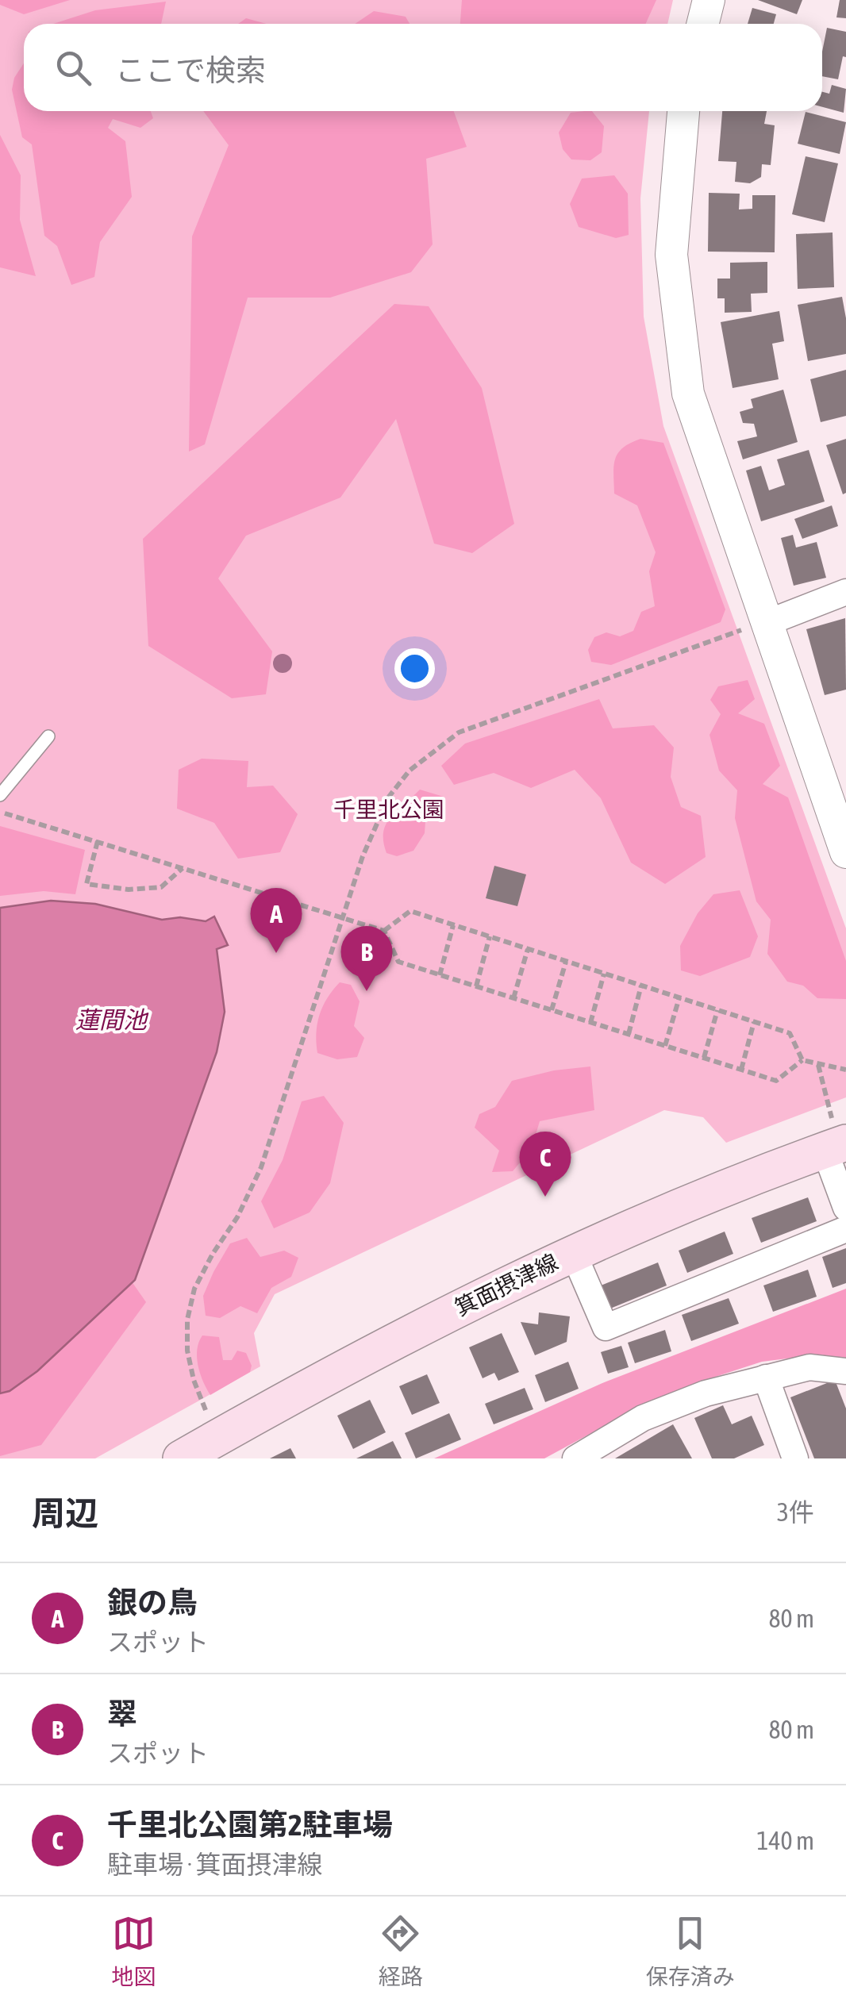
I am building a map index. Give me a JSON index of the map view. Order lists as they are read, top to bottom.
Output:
{
  "streets": {
    "main road": ["箕面摂津線"]
  },
  "water": ["蓮間池"],
  "parks": ["千里北公園"],
  "page": {
    "search": "ここで検索",
    "pins": ["A", "B", "C"],
    "heading": ["周辺", "3件"],
    "list": [
      {
        "mark": "A",
        "name": "銀の鳥",
        "note": "スポット",
        "value": "80 m"
      },
      {
        "mark": "B",
        "name": "翠",
        "note": "スポット",
        "value": "80 m"
      },
      {
        "mark": "C",
        "name": "千里北公園第2駐車場",
        "note": "駐車場 · 箕面摂津線",
        "value": "140 m"
      }
    ],
    "nav": ["地図", "経路", "保存済み"]
  }
}
